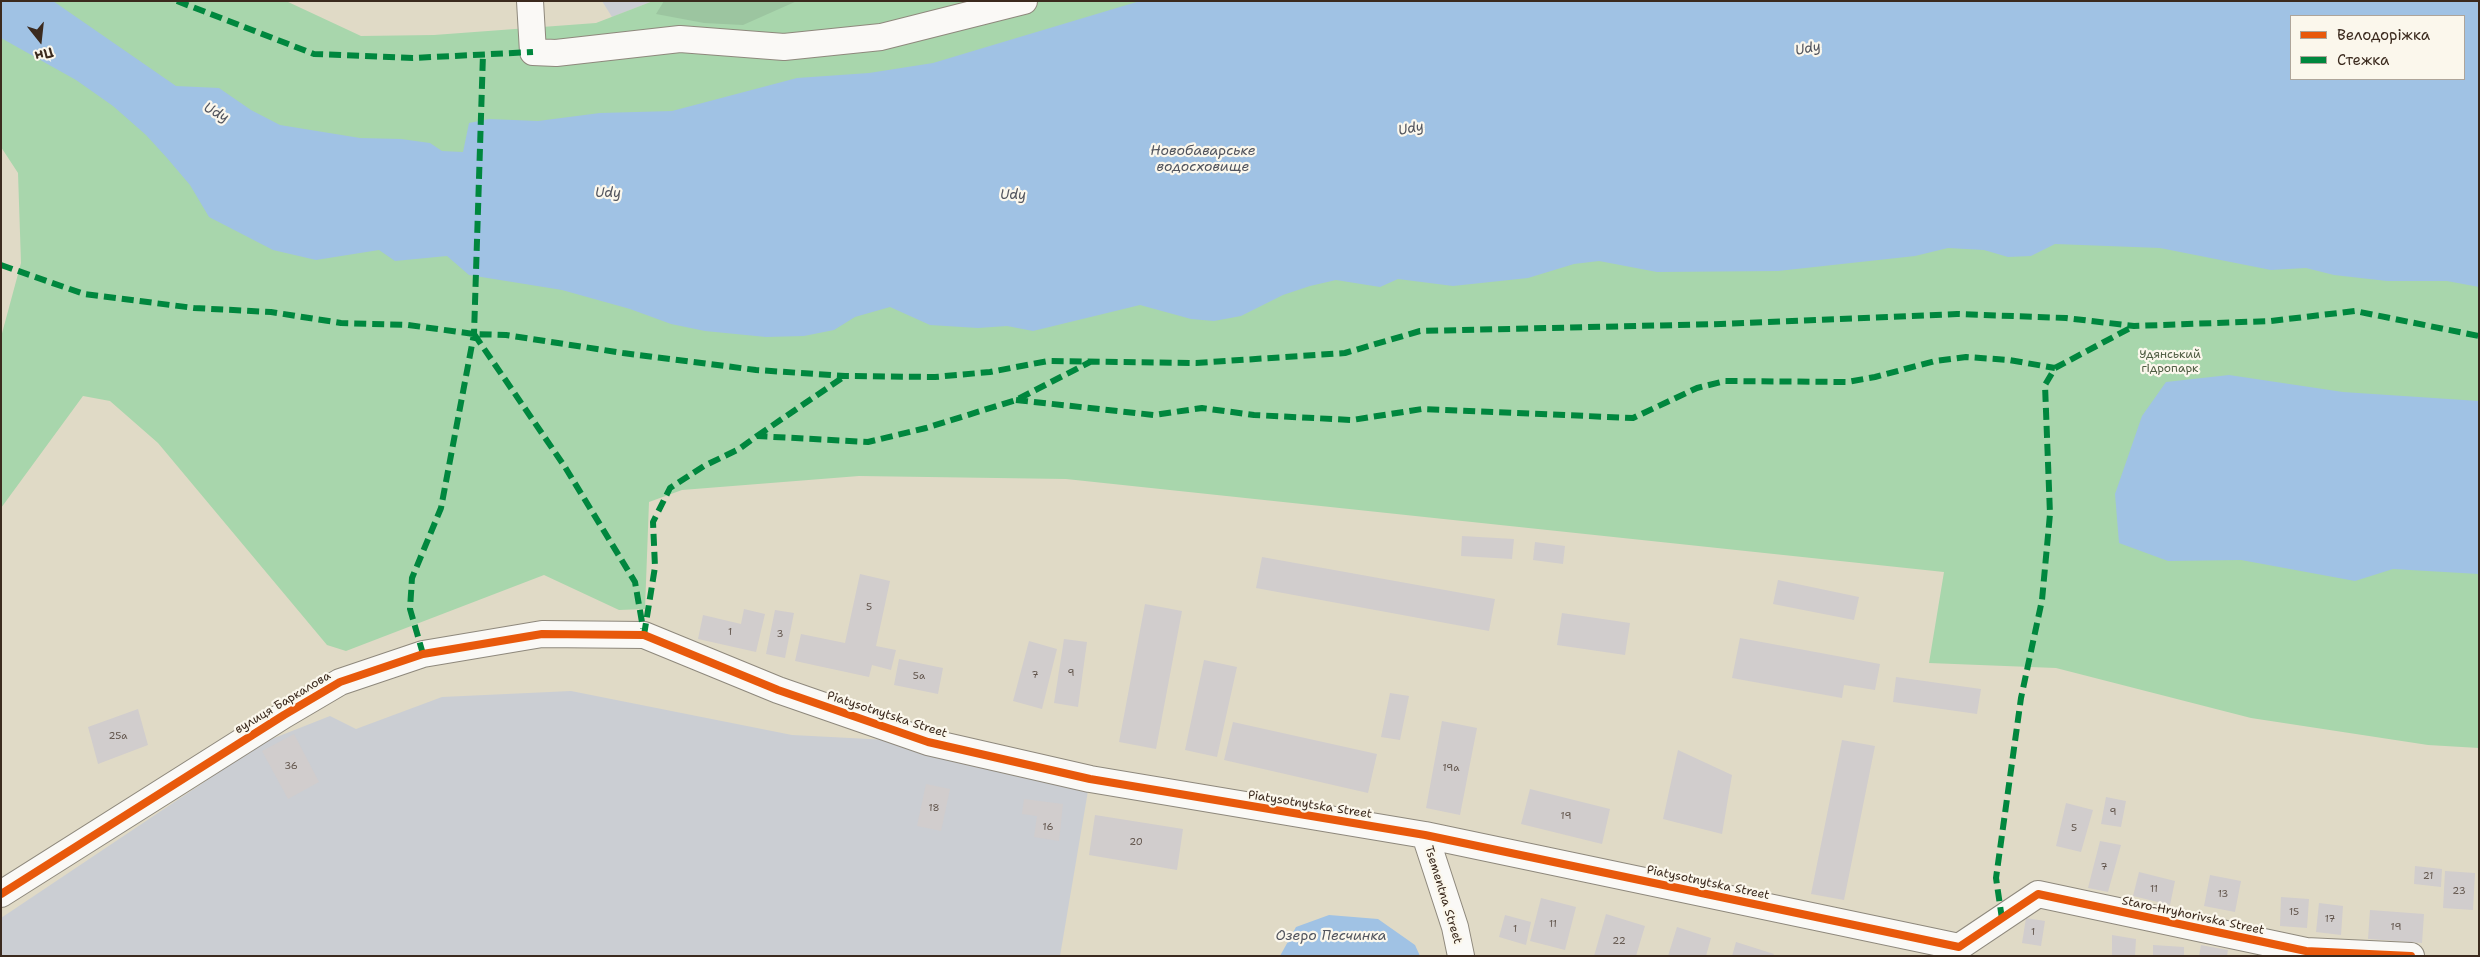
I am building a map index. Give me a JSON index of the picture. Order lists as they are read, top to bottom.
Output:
{
  "streets": {
    "street": [
      "вулиця Баркалова",
      "Piatysotnytska Street",
      "Tsementna Street",
      "Staro-Hryhorivska Street"
    ]
  },
  "crossings": [
    ["вулиця Баркалова", "Piatysotnytska Street"],
    ["Piatysotnytska Street", "Tsementna Street"],
    ["Piatysotnytska Street", "Staro-Hryhorivska Street"]
  ],
  "water": ["Udy", "Новобаварське водосховище", "Озеро Песчинка"],
  "parks": ["Удянський гідропарк"],
  "house_numbers": [
    "5",
    "1",
    "3",
    "9",
    "7",
    "5а",
    "25а",
    "36",
    "19а",
    "18",
    "9",
    "19",
    "16",
    "5",
    "20",
    "7",
    "21",
    "11",
    "23",
    "13",
    "15",
    "17",
    "11",
    "19",
    "1",
    "1",
    "22"
  ],
  "legend": ["Велодоріжка", "Стежка"],
  "north": "bottom"
}
